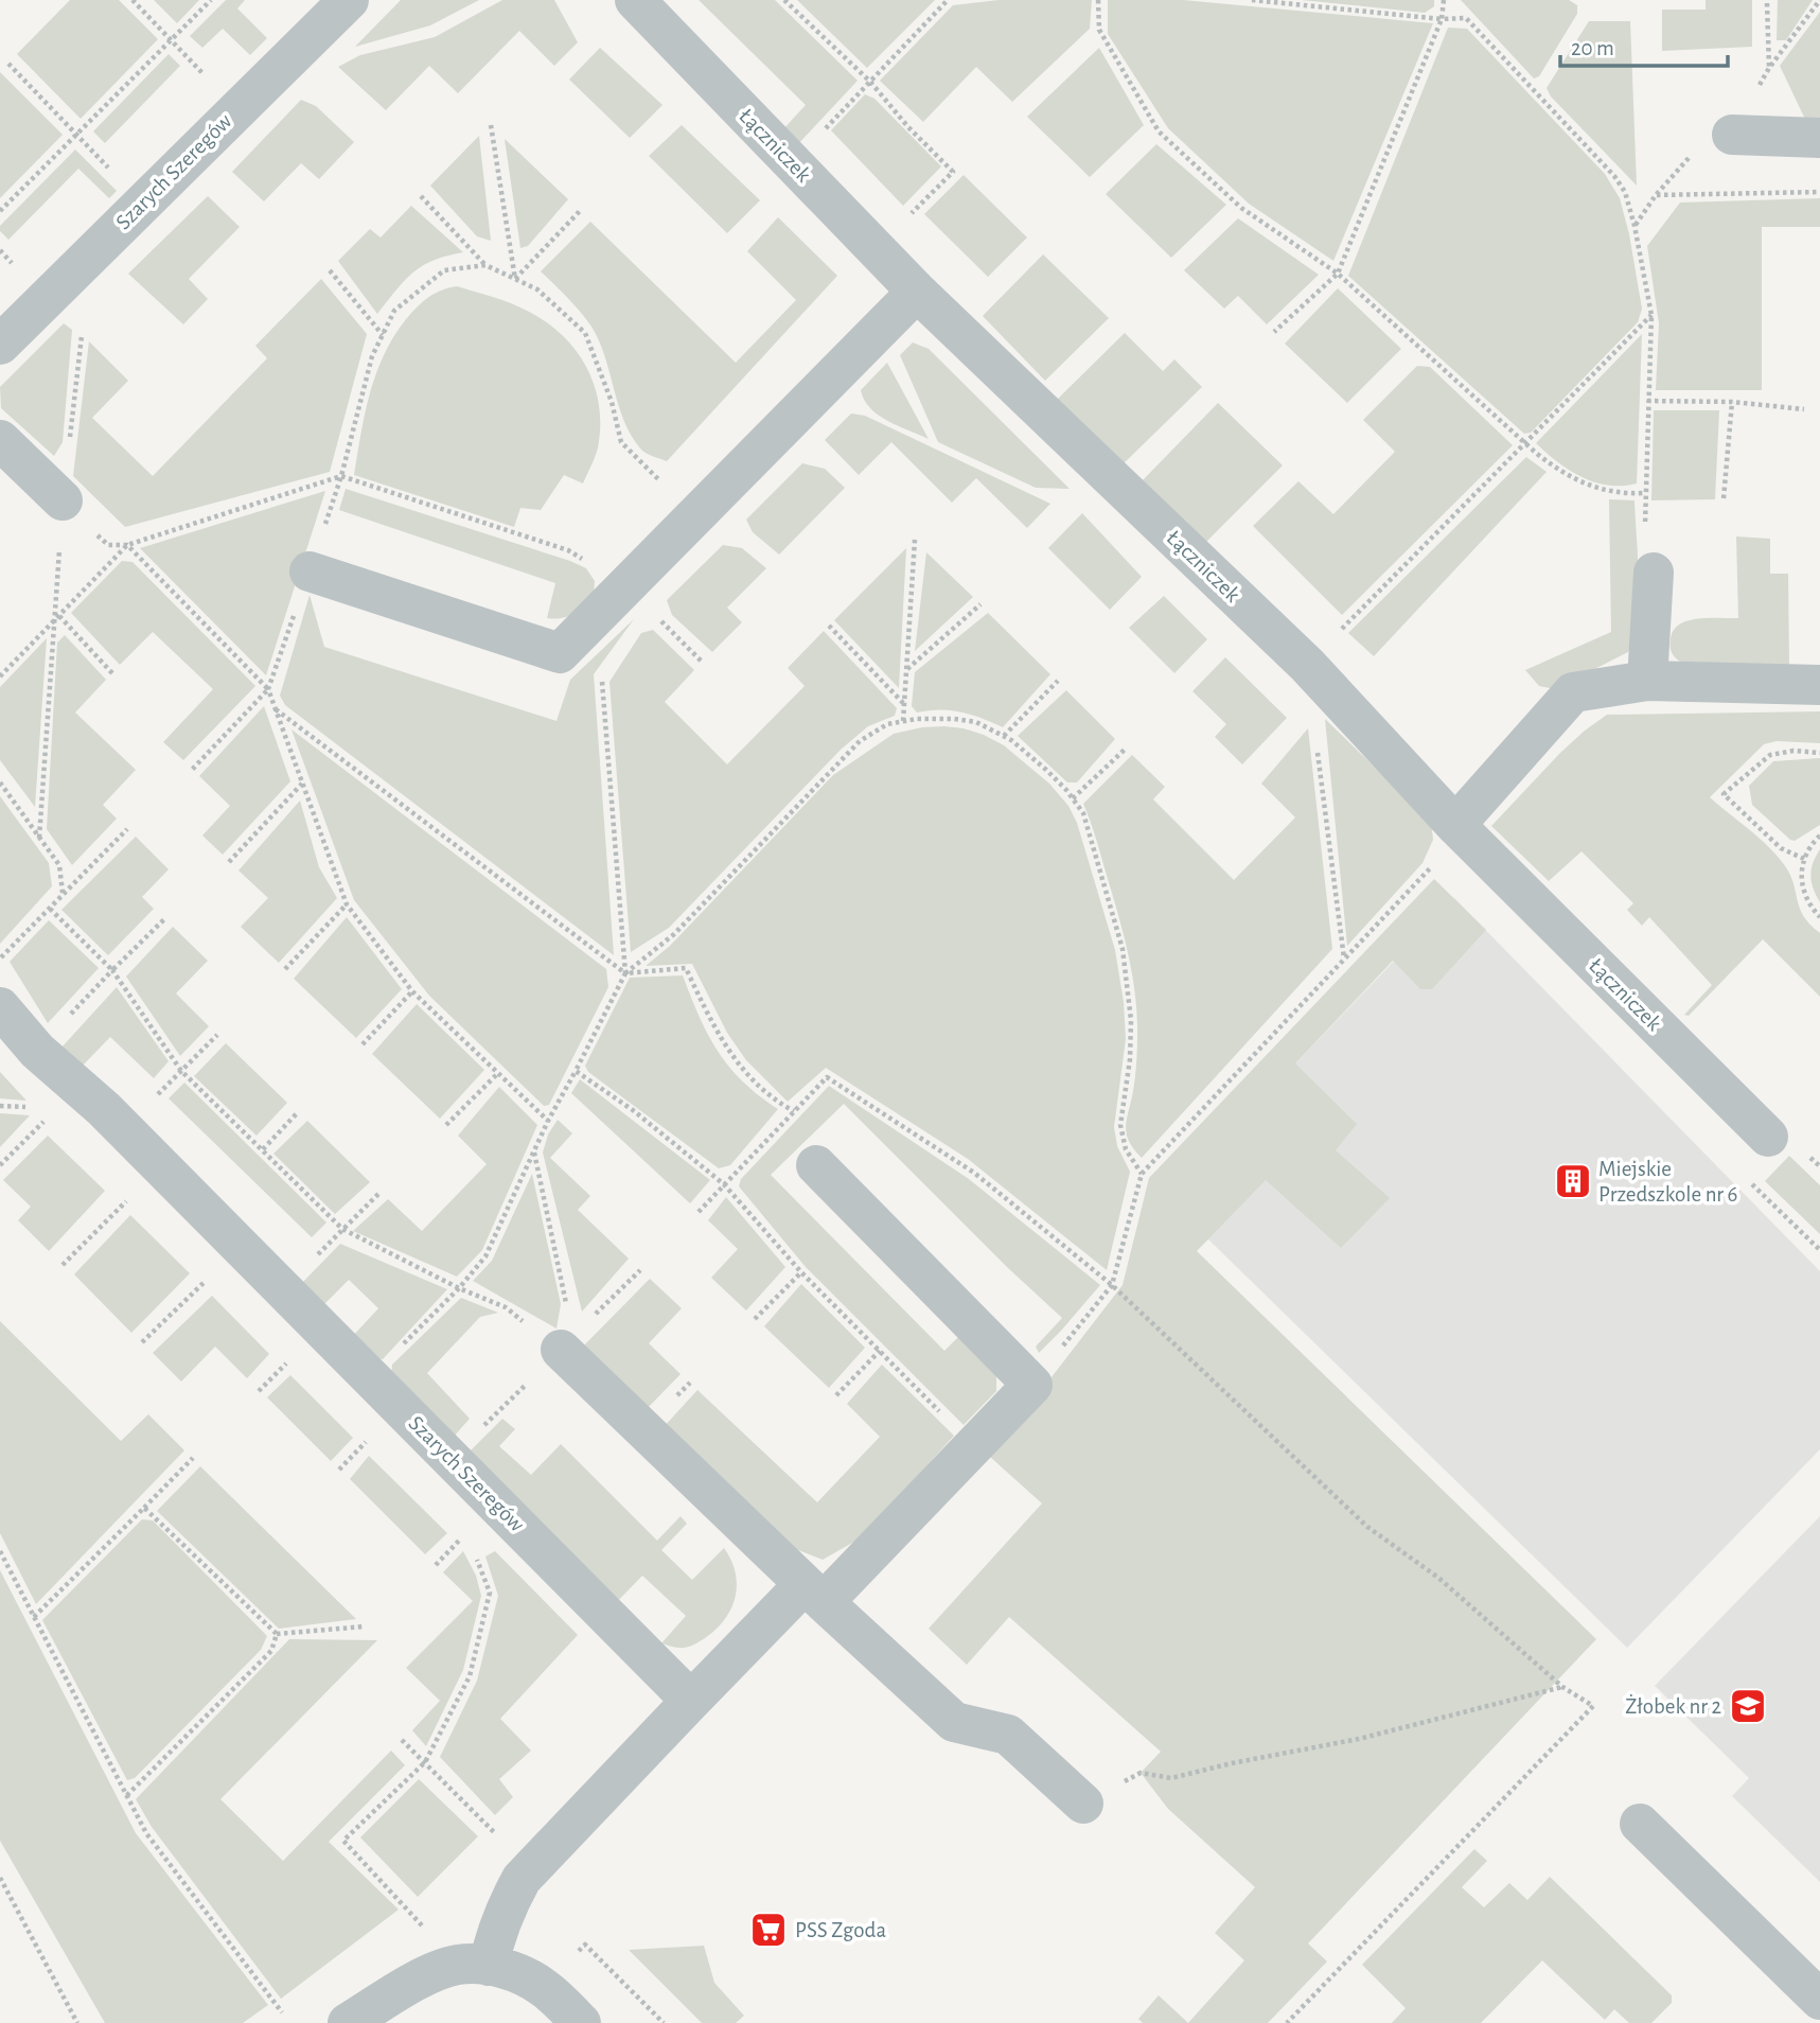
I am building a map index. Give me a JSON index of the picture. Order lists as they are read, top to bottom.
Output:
{
  "streets": {
    "street": ["Łączniczek", "Szarych Szeregów"]
  },
  "places": {
    "building": ["Miejskie Przedszkole nr 6"],
    "school or university": ["Żłobek nr 2"],
    "supermarket": ["PSS Zgoda"]
  },
  "scale_bar": "20 m"
}
